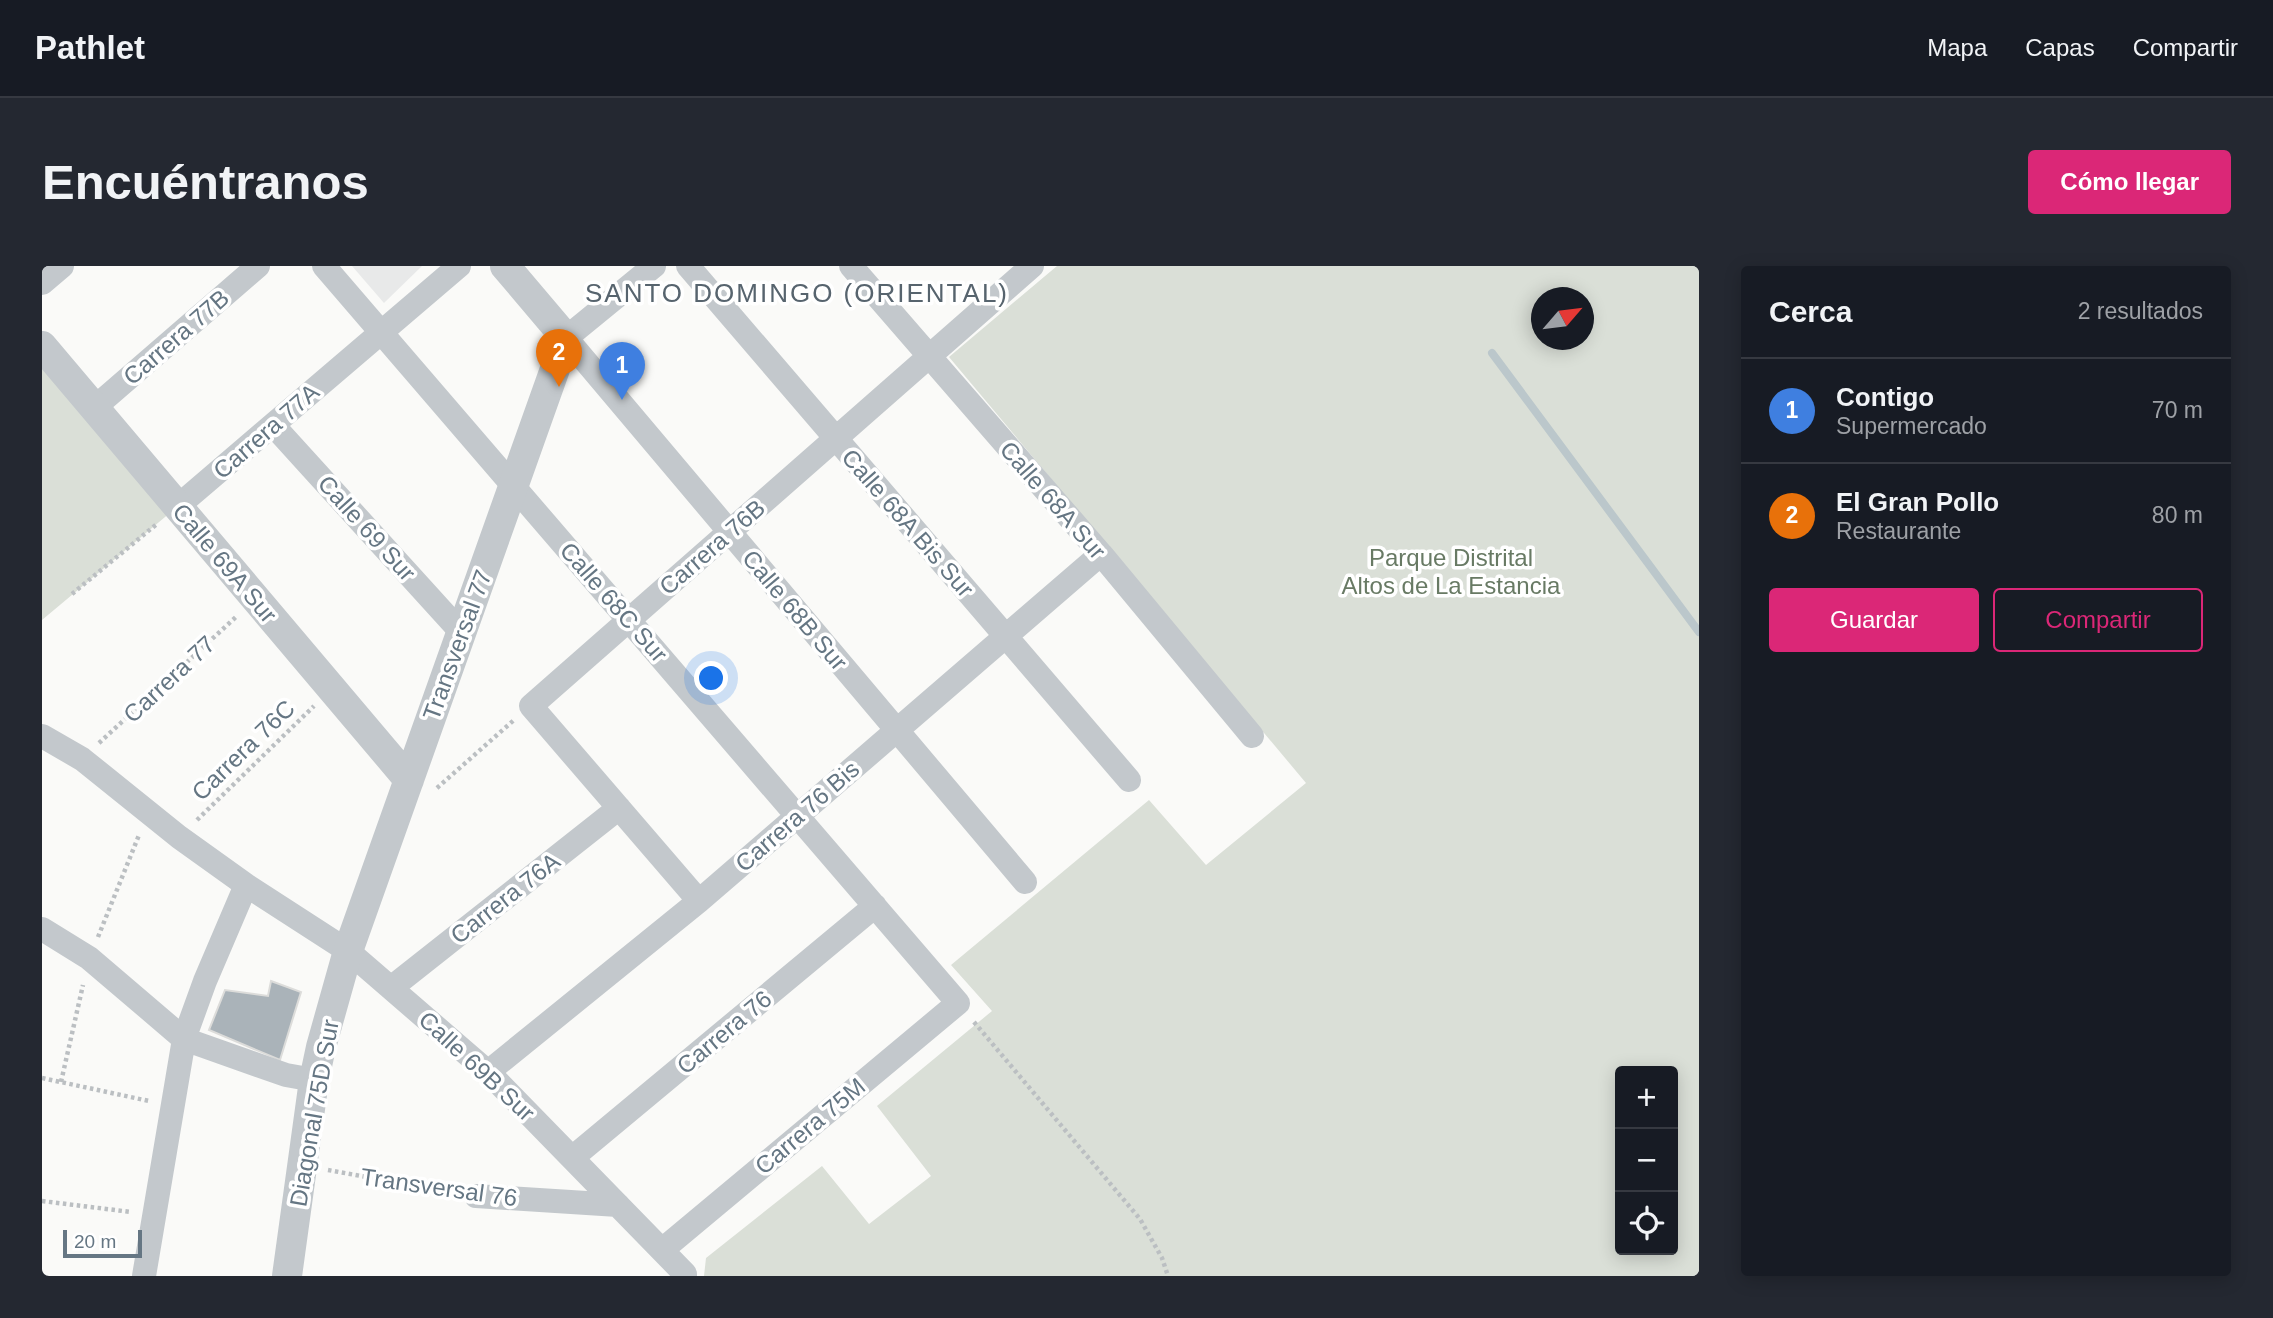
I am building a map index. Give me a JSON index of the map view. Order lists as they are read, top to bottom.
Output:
{
  "streets": {
    "street": [
      "Carrera 77B",
      "Carrera 77A",
      "Calle 68A Sur",
      "Calle 68A Bis Sur",
      "Calle 69 Sur",
      "Carrera 76B",
      "Calle 69A Sur",
      "Calle 68C Sur",
      "Calle 68B Sur",
      "Transversal 77",
      "Carrera 76 Bis",
      "Carrera 76A",
      "Carrera 76",
      "Calle 69B Sur",
      "Diagonal 75D Sur",
      "Carrera 75M",
      "Transversal 76"
    ],
    "path": ["Carrera 77", "Carrera 76C"]
  },
  "crossings": [
    ["Carrera 77B", "Calle 69A Sur"],
    ["Carrera 77A", "Calle 69 Sur"],
    ["Carrera 77A", "Calle 69A Sur"],
    ["Carrera 77A", "Calle 68C Sur"],
    ["Calle 68A Sur", "Carrera 76B"],
    ["Calle 68A Sur", "Carrera 76 Bis"],
    ["Calle 68A Bis Sur", "Carrera 76B"],
    ["Calle 68A Bis Sur", "Carrera 76 Bis"],
    ["Calle 69 Sur", "Transversal 77"],
    ["Carrera 76B", "Calle 68C Sur"],
    ["Carrera 76B", "Calle 68B Sur"],
    ["Calle 69A Sur", "Transversal 77"],
    ["Calle 69A Sur", "Carrera 77"],
    ["Calle 69A Sur", "Carrera 76C"],
    ["Calle 68C Sur", "Transversal 77"],
    ["Calle 68C Sur", "Carrera 76 Bis"],
    ["Calle 68C Sur", "Carrera 76"],
    ["Calle 68C Sur", "Carrera 75M"],
    ["Calle 68B Sur", "Transversal 77"],
    ["Calle 68B Sur", "Carrera 76 Bis"],
    ["Transversal 77", "Calle 69B Sur"],
    ["Transversal 77", "Diagonal 75D Sur"],
    ["Carrera 77", "Calle 69B Sur"],
    ["Carrera 76C", "Calle 69B Sur"],
    ["Carrera 76 Bis", "Calle 69B Sur"],
    ["Carrera 76A", "Calle 69B Sur"],
    ["Carrera 76", "Calle 69B Sur"],
    ["Calle 69B Sur", "Diagonal 75D Sur"],
    ["Calle 69B Sur", "Carrera 75M"],
    ["Calle 69B Sur", "Transversal 76"],
    ["Diagonal 75D Sur", "Transversal 76"]
  ],
  "districts": ["SANTO DOMINGO (ORIENTAL)"],
  "parks": ["Parque Distrital Altos de La Estancia"],
  "scale_bar": "20 m",
  "north": "top right",
  "page": {
    "header": "Pathlet",
    "nav": ["Mapa", "Capas", "Compartir"],
    "buttons": [
      "Cómo llegar",
      ["Guardar", "Compartir"]
    ],
    "title": "Encuéntranos",
    "heading": ["Cerca", "2 resultados"],
    "pins": ["2", "1"],
    "list": [
      {
        "mark": "1",
        "name": "Contigo",
        "note": "Supermercado",
        "value": "70 m"
      },
      {
        "mark": "2",
        "name": "El Gran Pollo",
        "note": "Restaurante",
        "value": "80 m"
      }
    ],
    "map_buttons": ["+", "−"],
    "scale": "20 m"
  }
}
